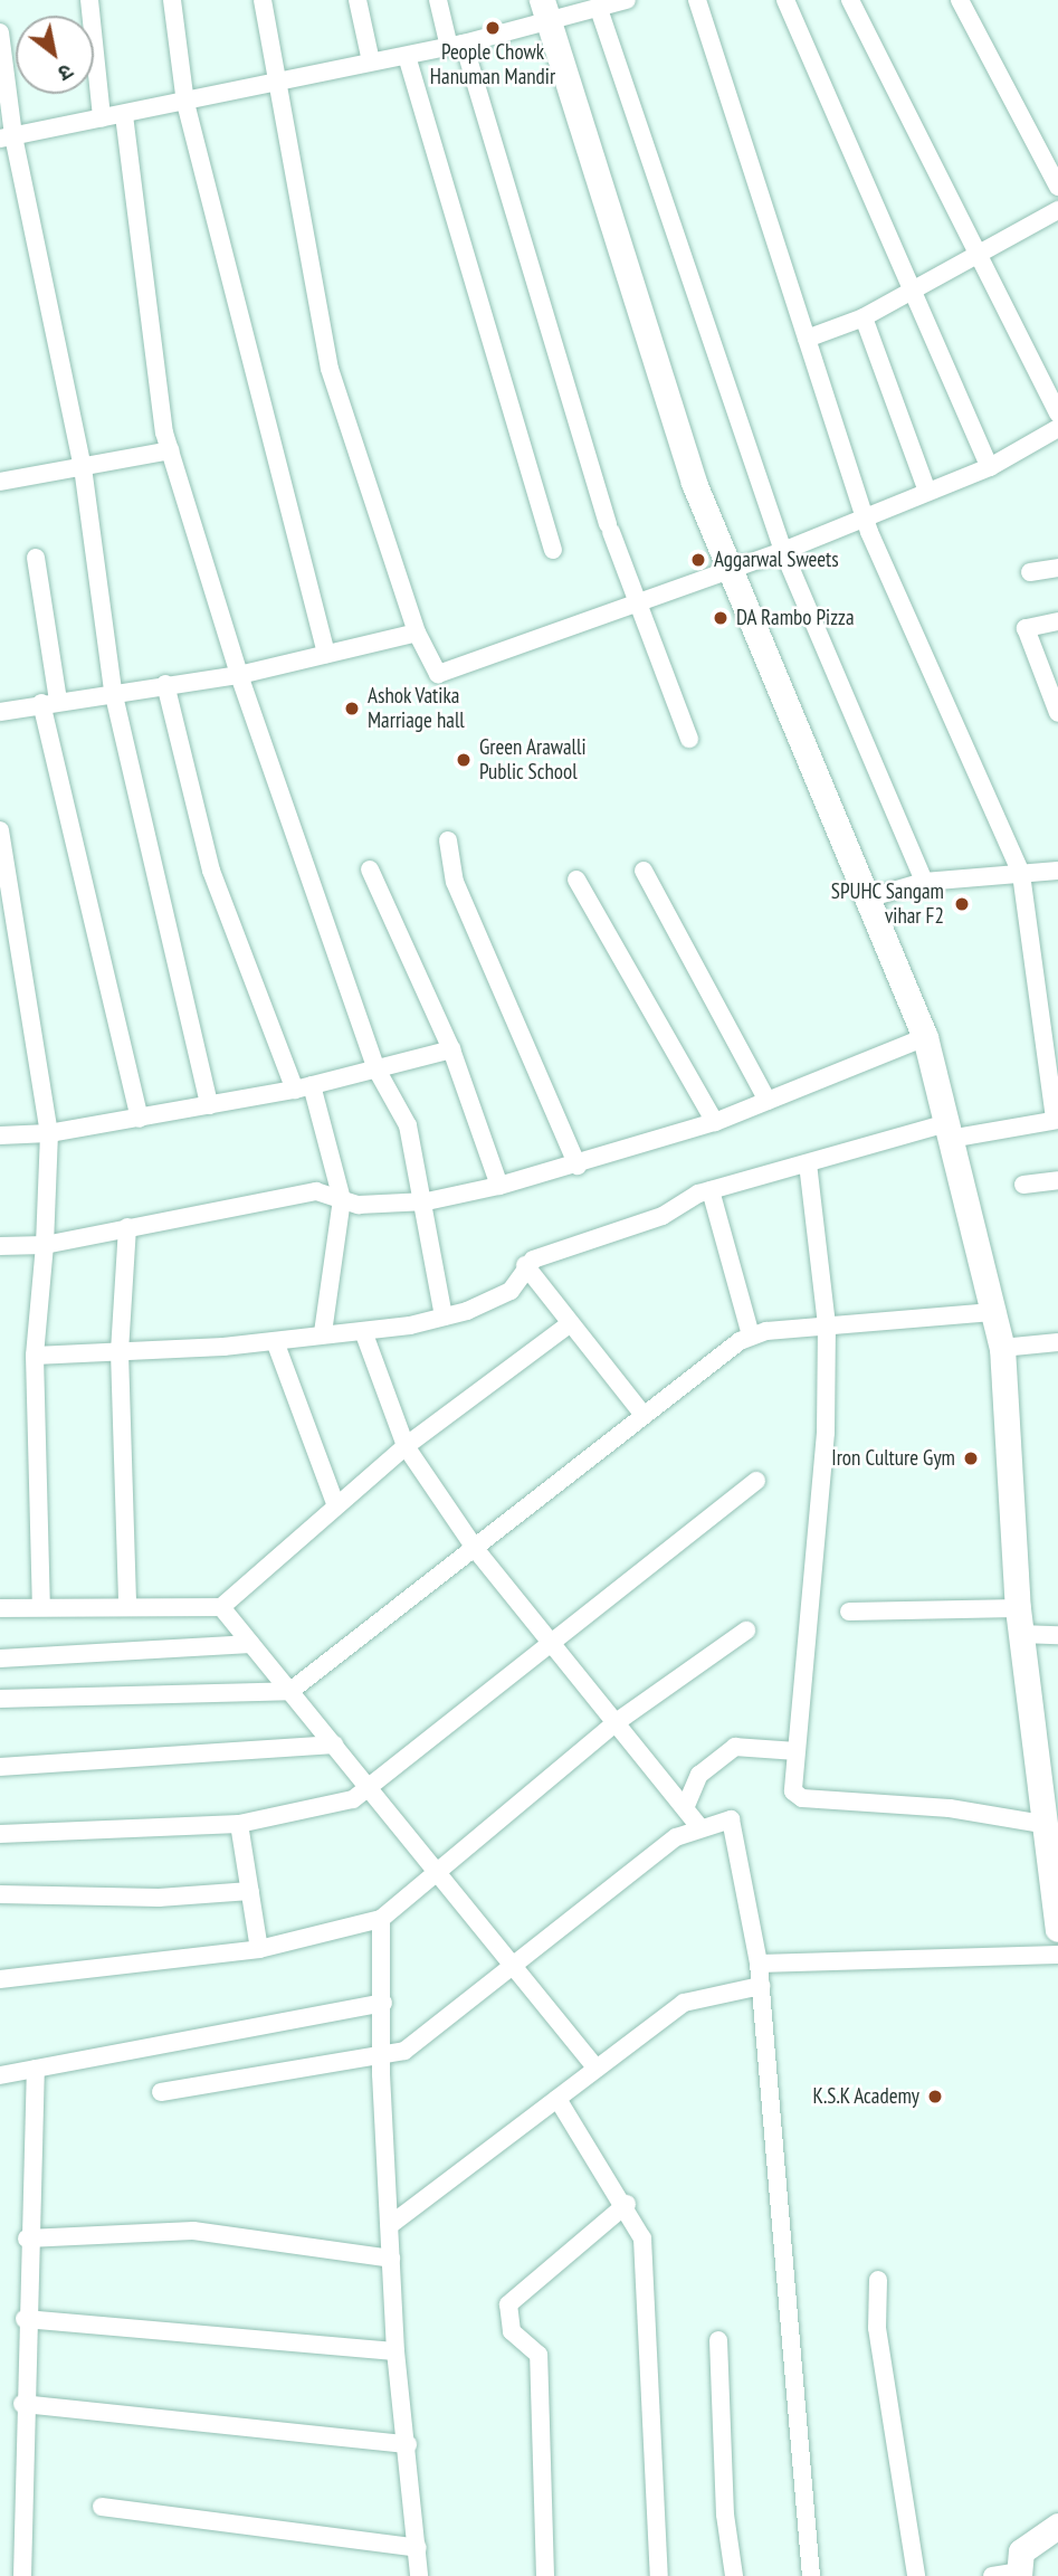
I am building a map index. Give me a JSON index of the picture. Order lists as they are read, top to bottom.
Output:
{
  "places": [
    "People Chowk Hanuman Mandir",
    "Aggarwal Sweets",
    "DA Rambo Pizza",
    "Ashok Vatika Marriage hall",
    "Green Arawalli Public School",
    "SPUHC Sangam vihar F2",
    "Iron Culture Gym",
    "K.S.K Academy"
  ],
  "north": "bottom right"
}
